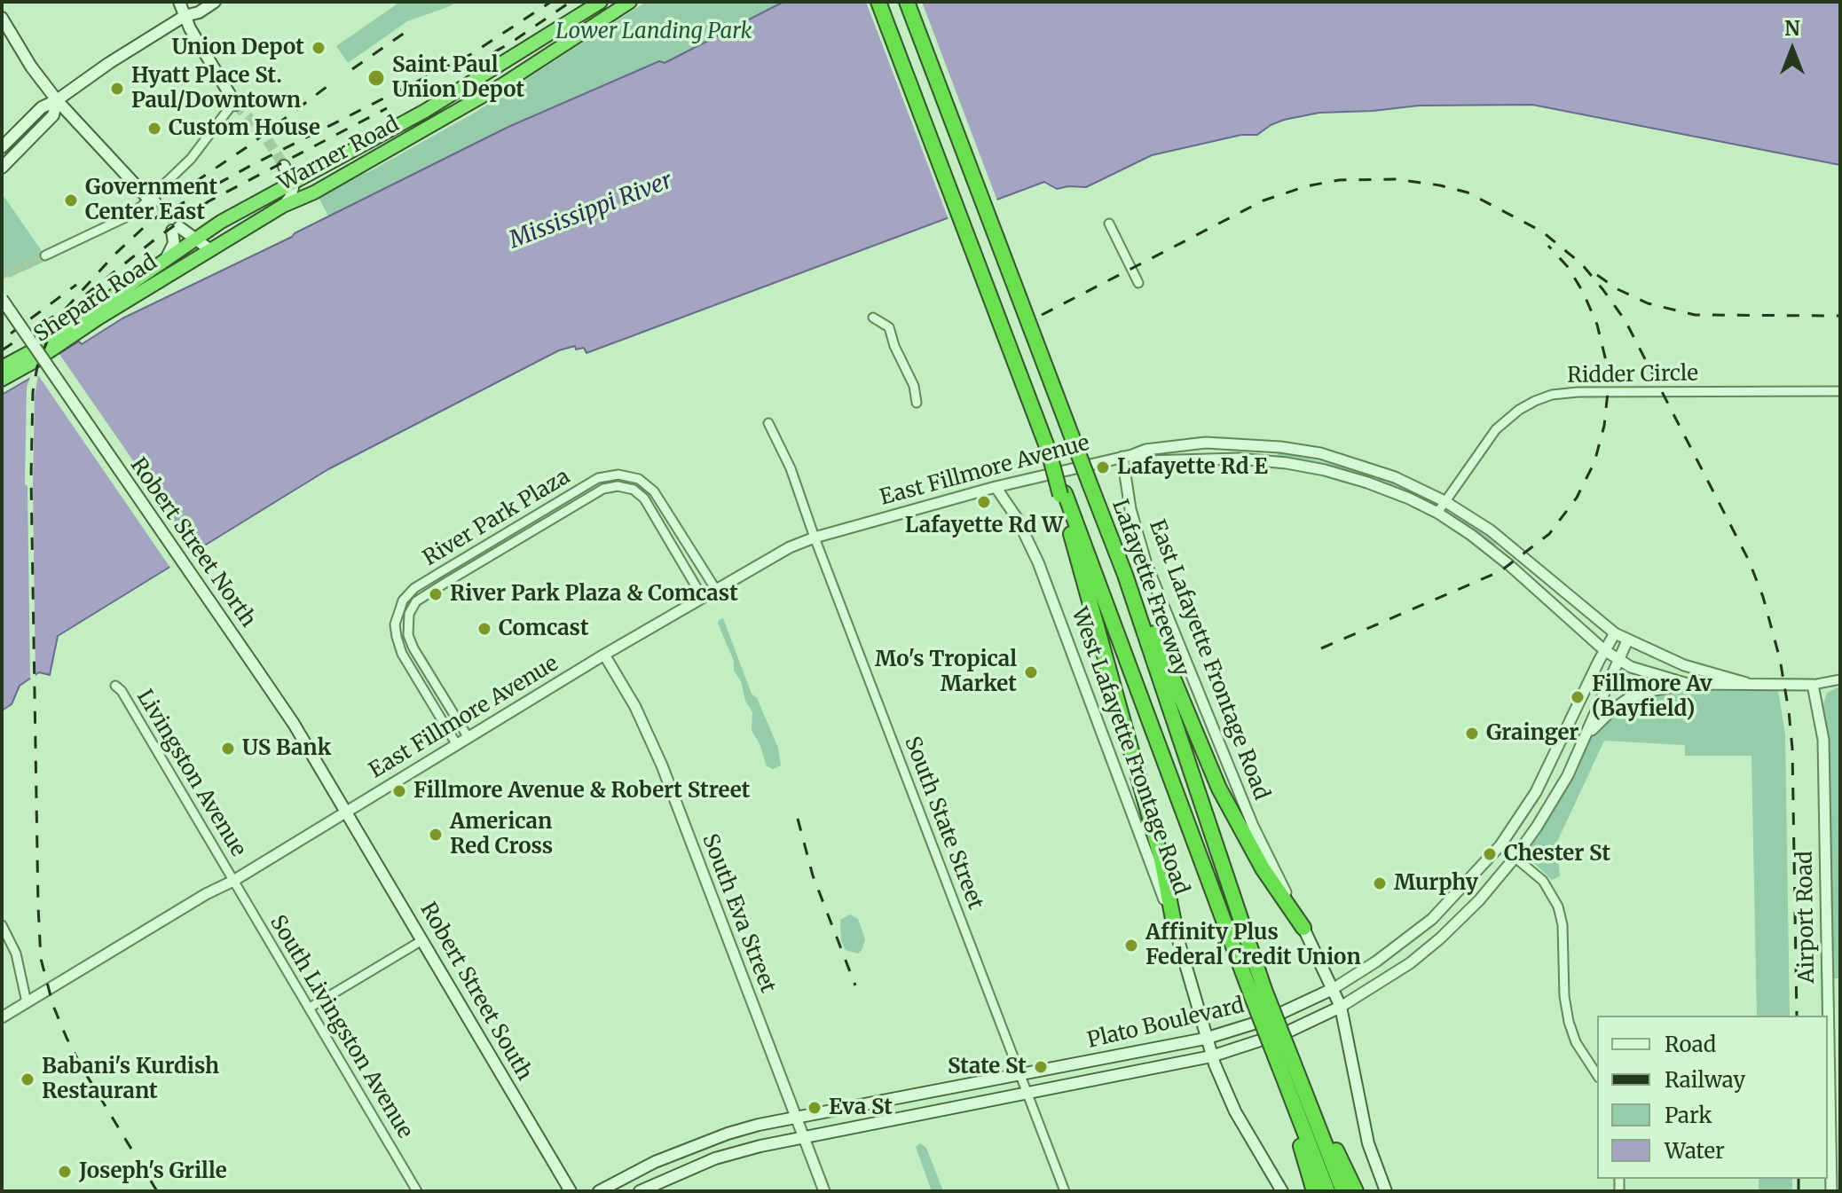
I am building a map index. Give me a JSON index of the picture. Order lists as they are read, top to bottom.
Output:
{
  "streets": {
    "highway": ["Warner Road", "Shepard Road", "Lafayette Freeway"],
    "main road": [
      "Robert Street North",
      "East Lafayette Frontage Road",
      "West Lafayette Frontage Road",
      "Robert Street South",
      "Plato Boulevard"
    ],
    "street": [
      "Ridder Circle",
      "East Fillmore Avenue",
      "River Park Plaza",
      "Livingston Avenue",
      "South State Street",
      "South Eva Street",
      "Airport Road",
      "South Livingston Avenue"
    ]
  },
  "crossings": [
    ["Warner Road", "Shepard Road"],
    ["Ridder Circle", "East Fillmore Avenue"],
    ["East Fillmore Avenue", "River Park Plaza"],
    ["East Fillmore Avenue", "Robert Street North"],
    ["East Fillmore Avenue", "East Lafayette Frontage Road"],
    ["East Fillmore Avenue", "West Lafayette Frontage Road"],
    ["East Fillmore Avenue", "Livingston Avenue"],
    ["East Fillmore Avenue", "South State Street"],
    ["East Fillmore Avenue", "South Eva Street"],
    ["East Fillmore Avenue", "Robert Street South"],
    ["East Fillmore Avenue", "Plato Boulevard"],
    ["East Fillmore Avenue", "South Livingston Avenue"],
    ["Robert Street North", "Robert Street South"],
    ["East Lafayette Frontage Road", "Plato Boulevard"],
    ["West Lafayette Frontage Road", "Plato Boulevard"],
    ["Livingston Avenue", "South Livingston Avenue"],
    ["South State Street", "Plato Boulevard"],
    ["South Eva Street", "Plato Boulevard"]
  ],
  "water": ["Mississippi River"],
  "parks": ["Lower Landing Park"],
  "places": [
    "Union Depot",
    "Saint Paul Union Depot",
    "Hyatt Place St. Paul/Downtown",
    "Custom House",
    "Government Center East",
    "Lafayette Rd E",
    "Lafayette Rd W",
    "River Park Plaza & Comcast",
    "Comcast",
    "Mo's Tropical Market",
    "Fillmore Av (Bayfield)",
    "Grainger",
    "US Bank",
    "Fillmore Avenue & Robert Street",
    "American Red Cross",
    "Chester St",
    "Murphy",
    "Affinity Plus Federal Credit Union",
    "State St",
    "Babani's Kurdish Restaurant",
    "Eva St",
    "Joseph's Grille"
  ],
  "legend": [
    "Road",
    "Railway",
    "Park",
    "Water"
  ],
  "north": "top"
}
